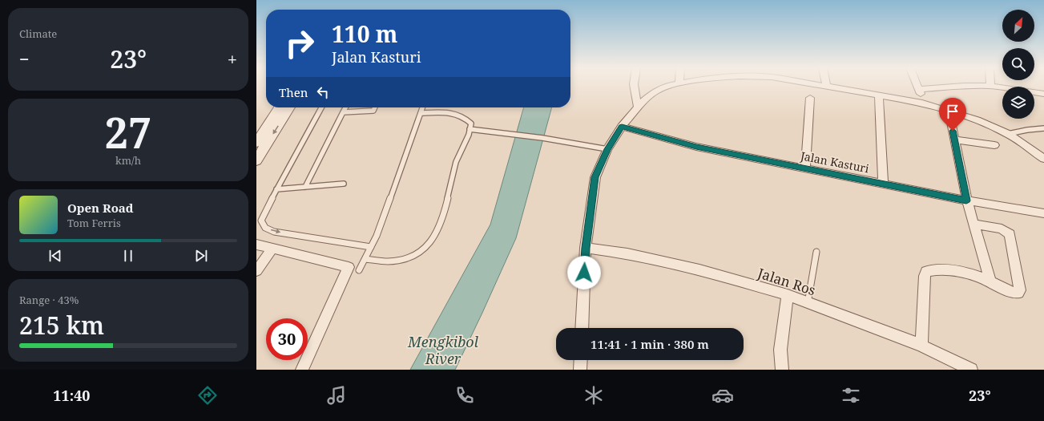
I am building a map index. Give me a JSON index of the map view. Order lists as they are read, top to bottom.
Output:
{
  "streets": {
    "street": ["Jalan Kasturi", "Jalan Ros"]
  },
  "water": ["Mengkibol River"],
  "north": "top right",
  "page": {
    "tile": [
      "Climate",
      ["27", "km/h"],
      ["Range · 43%", "215 km"]
    ],
    "turn": ["110 m", "Jalan Kasturi"],
    "heat": ["−", "23°", "+"],
    "then": "Then",
    "song": ["Open Road", "Tom Ferris"],
    "limit": "30",
    "trip": "11:41 · 1 min · 380 m",
    "tabs": ["11:40", "23°"]
  }
}
